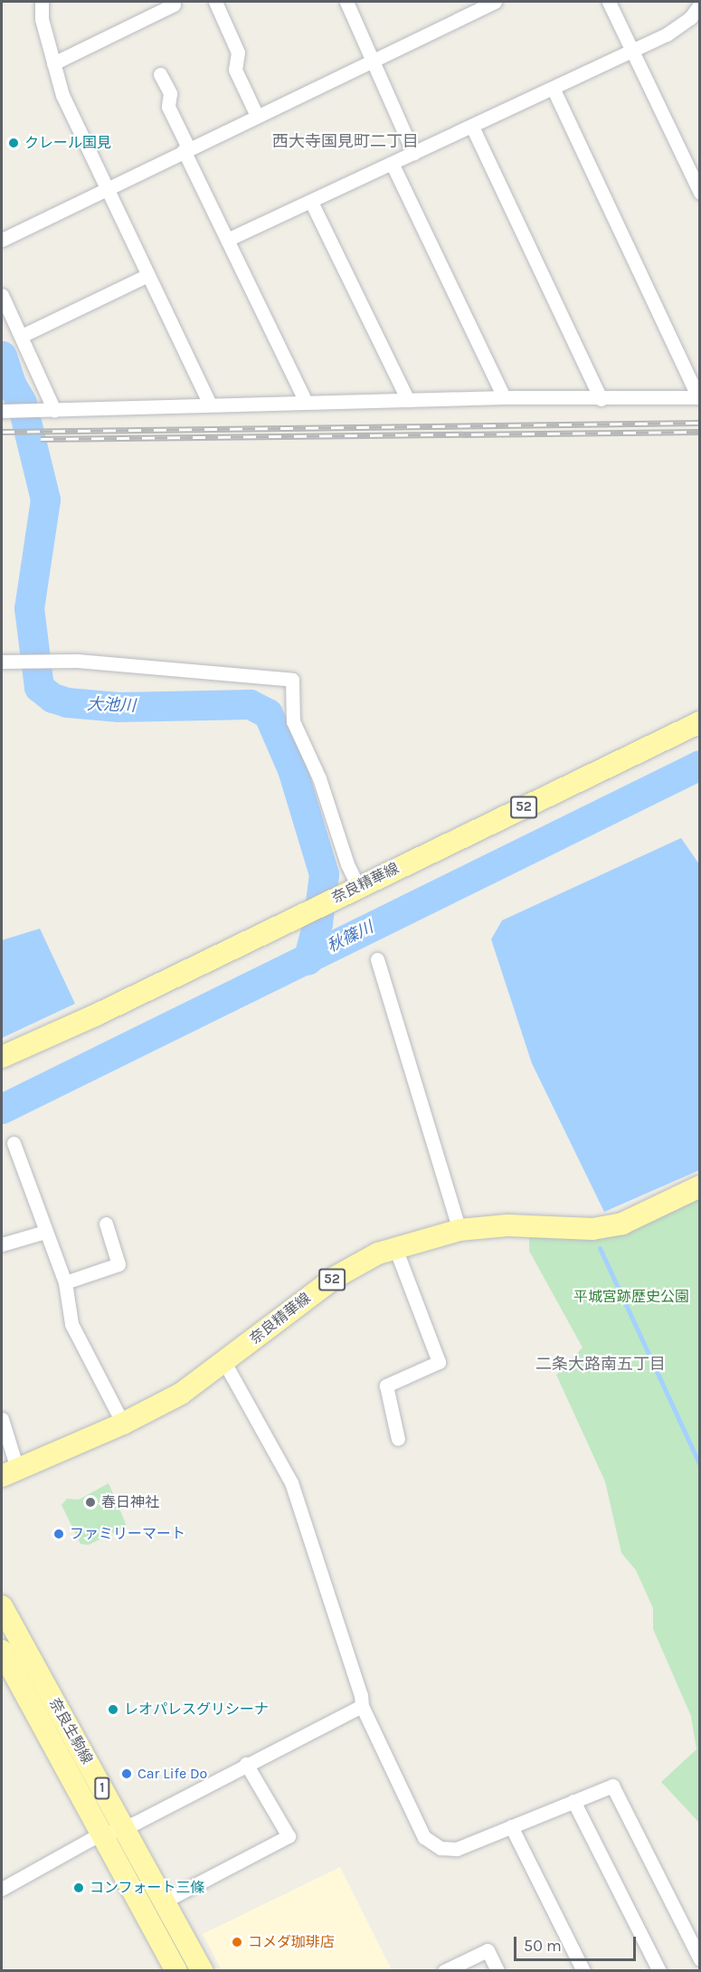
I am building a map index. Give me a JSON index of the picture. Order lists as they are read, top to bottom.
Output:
{
  "streets": {
    "main road": [
      "52",
      "奈良精華線",
      "奈良生駒線",
      "1"
    ]
  },
  "districts": ["西大寺国見町二丁目", "二条大路南五丁目"],
  "water": ["大池川", "秋篠川"],
  "parks": ["平城宮跡歴史公園"],
  "places": [
    "クレール国見",
    "春日神社",
    "ファミリーマート",
    "レオパレスグリシーナ",
    "Car Life Do",
    "コンフォート三條",
    "コメダ珈琲店"
  ],
  "scale_bar": "50 m"
}
